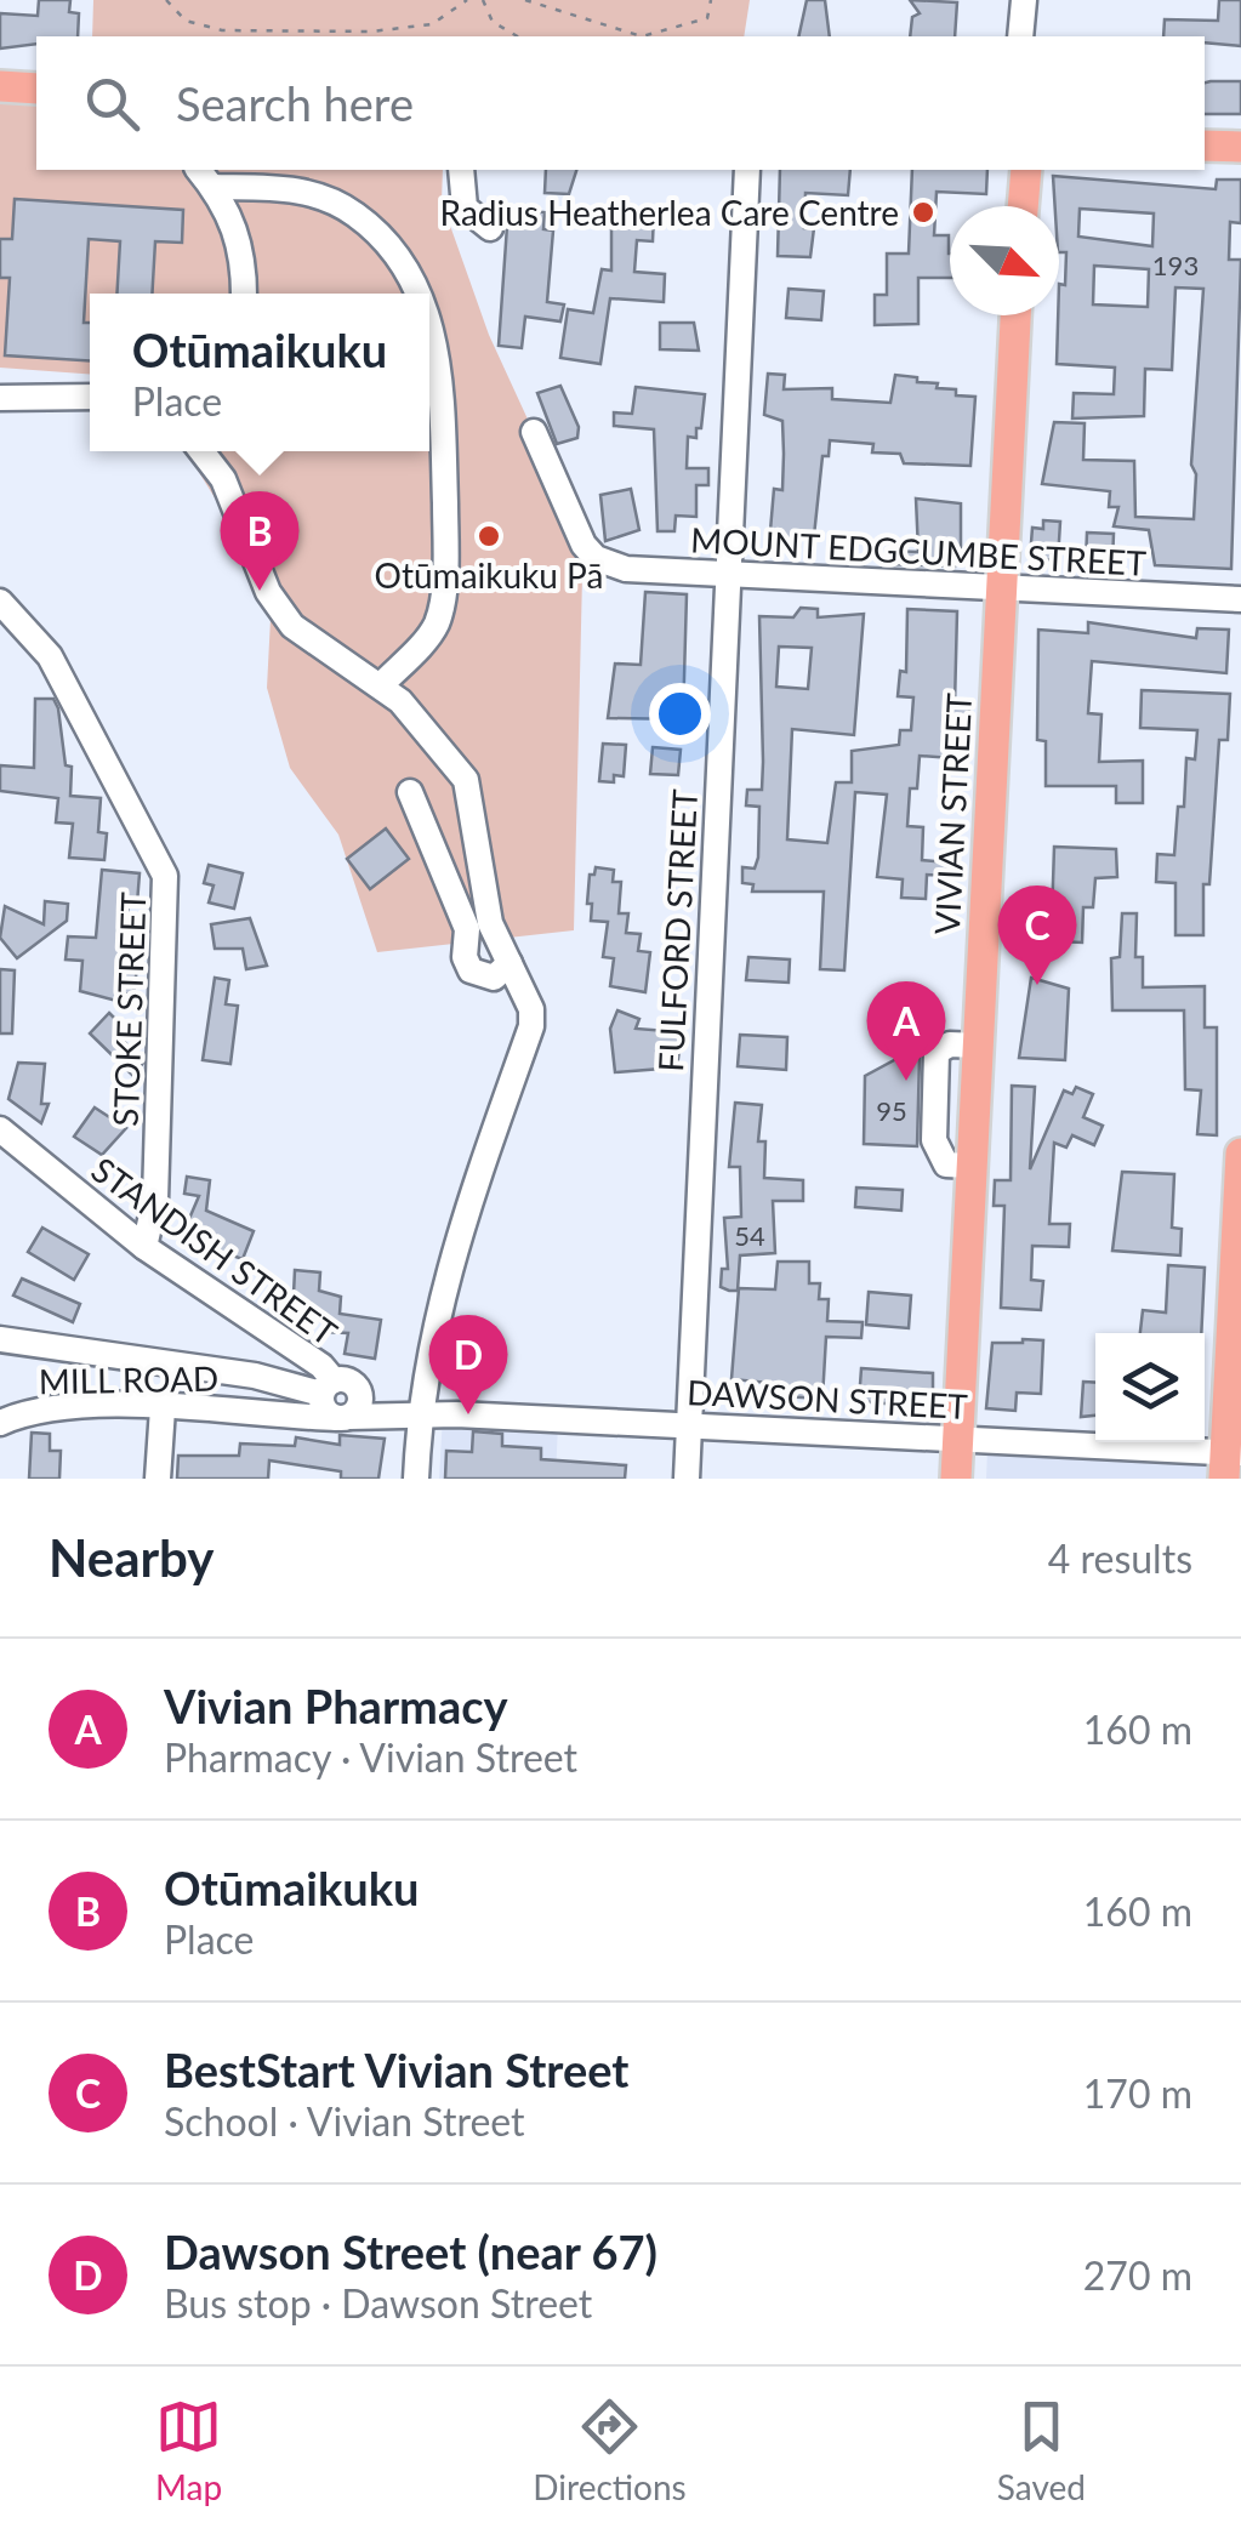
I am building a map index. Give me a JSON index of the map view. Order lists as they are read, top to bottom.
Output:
{
  "streets": {
    "main road": ["VIVIAN STREET"],
    "street": [
      "MOUNT EDGCUMBE STREET",
      "FULFORD STREET",
      "STOKE STREET",
      "STANDISH STREET",
      "MILL ROAD",
      "DAWSON STREET"
    ]
  },
  "crossings": [
    ["MOUNT EDGCUMBE STREET", "VIVIAN STREET"],
    ["MOUNT EDGCUMBE STREET", "FULFORD STREET"],
    ["VIVIAN STREET", "DAWSON STREET"],
    ["FULFORD STREET", "DAWSON STREET"],
    ["STOKE STREET", "STANDISH STREET"],
    ["STANDISH STREET", "MILL ROAD"],
    ["STANDISH STREET", "DAWSON STREET"],
    ["MILL ROAD", "DAWSON STREET"]
  ],
  "places": ["Radius Heatherlea Care Centre", "Otūmaikuku Pā"],
  "house_numbers": ["193", "95", "54"],
  "north": "bottom right",
  "page": {
    "search": "Search here",
    "popup": ["Otūmaikuku", "Place"],
    "pins": [
      "B",
      "C",
      "A",
      "D"
    ],
    "heading": ["Nearby", "4 results"],
    "list": [
      {
        "mark": "A",
        "name": "Vivian Pharmacy",
        "note": "Pharmacy · Vivian Street",
        "value": "160 m"
      },
      {
        "mark": "B",
        "name": "Otūmaikuku",
        "note": "Place",
        "value": "160 m"
      },
      {
        "mark": "C",
        "name": "BestStart Vivian Street",
        "note": "School · Vivian Street",
        "value": "170 m"
      },
      {
        "mark": "D",
        "name": "Dawson Street (near 67)",
        "note": "Bus stop · Dawson Street",
        "value": "270 m"
      }
    ],
    "nav": ["Map", "Directions", "Saved"]
  }
}
